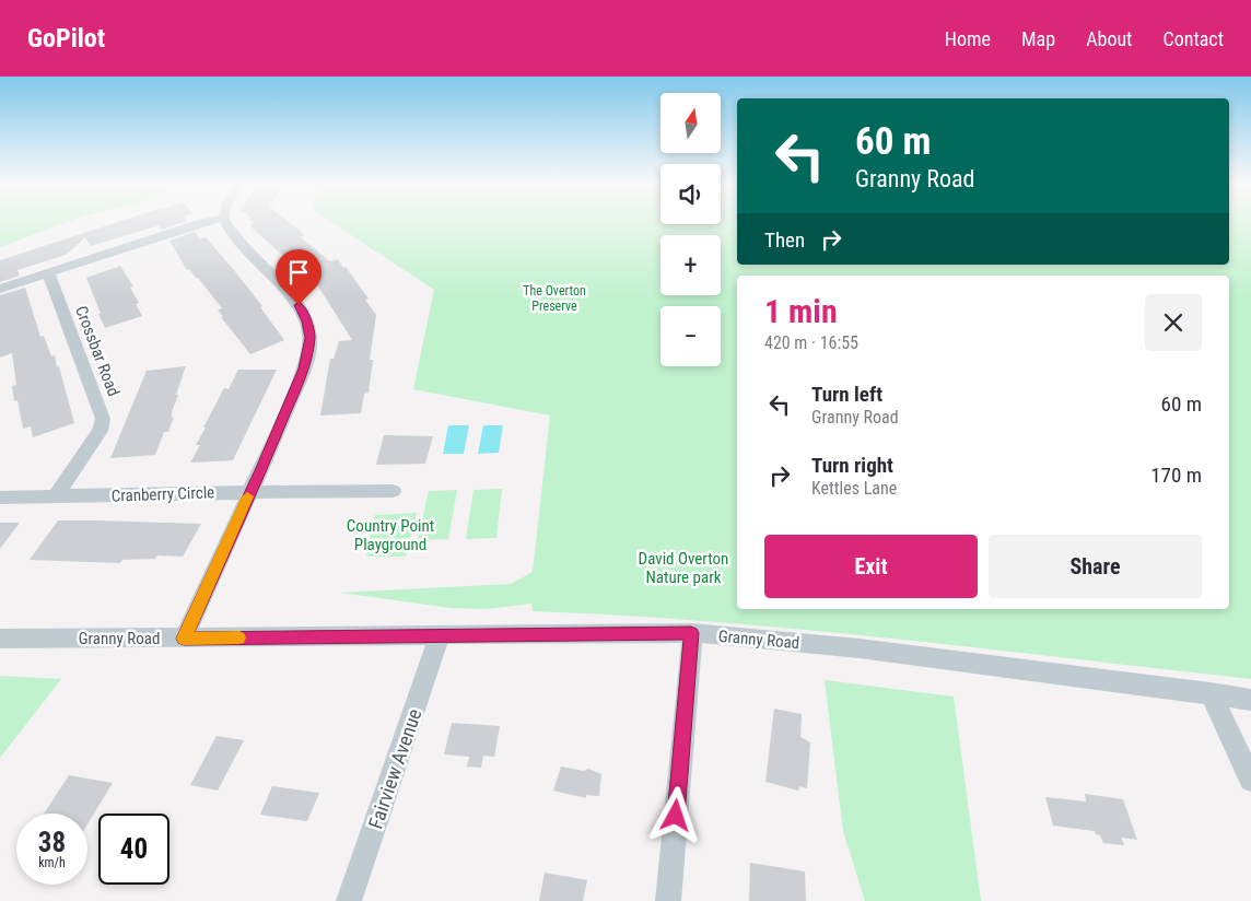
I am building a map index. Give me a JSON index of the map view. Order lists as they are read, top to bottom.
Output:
{
  "streets": {
    "street": [
      "Crossbar Road",
      "Cranberry Circle",
      "Granny Road",
      "Fairview Avenue"
    ]
  },
  "crossings": [
    ["Crossbar Road", "Cranberry Circle"],
    ["Granny Road", "Fairview Avenue"]
  ],
  "parks": ["The Overton Preserve", "Country Point Playground", "David Overton Nature park"],
  "north": "top",
  "page": {
    "header": "GoPilot",
    "nav": [
      "Home",
      "Map",
      "About",
      "Contact"
    ],
    "map_buttons": ["+", "−"],
    "turn": ["60 m", "Granny Road"],
    "then": "Then",
    "heading": ["1 min", "420 m · 16:55"],
    "list": [
      {
        "name": "Turn left",
        "note": "Granny Road",
        "value": "60 m"
      },
      {
        "name": "Turn right",
        "note": "Kettles Lane",
        "value": "170 m"
      }
    ],
    "buttons": ["Exit", "Share"],
    "speed": "38 km/h",
    "limit": "40"
  }
}
